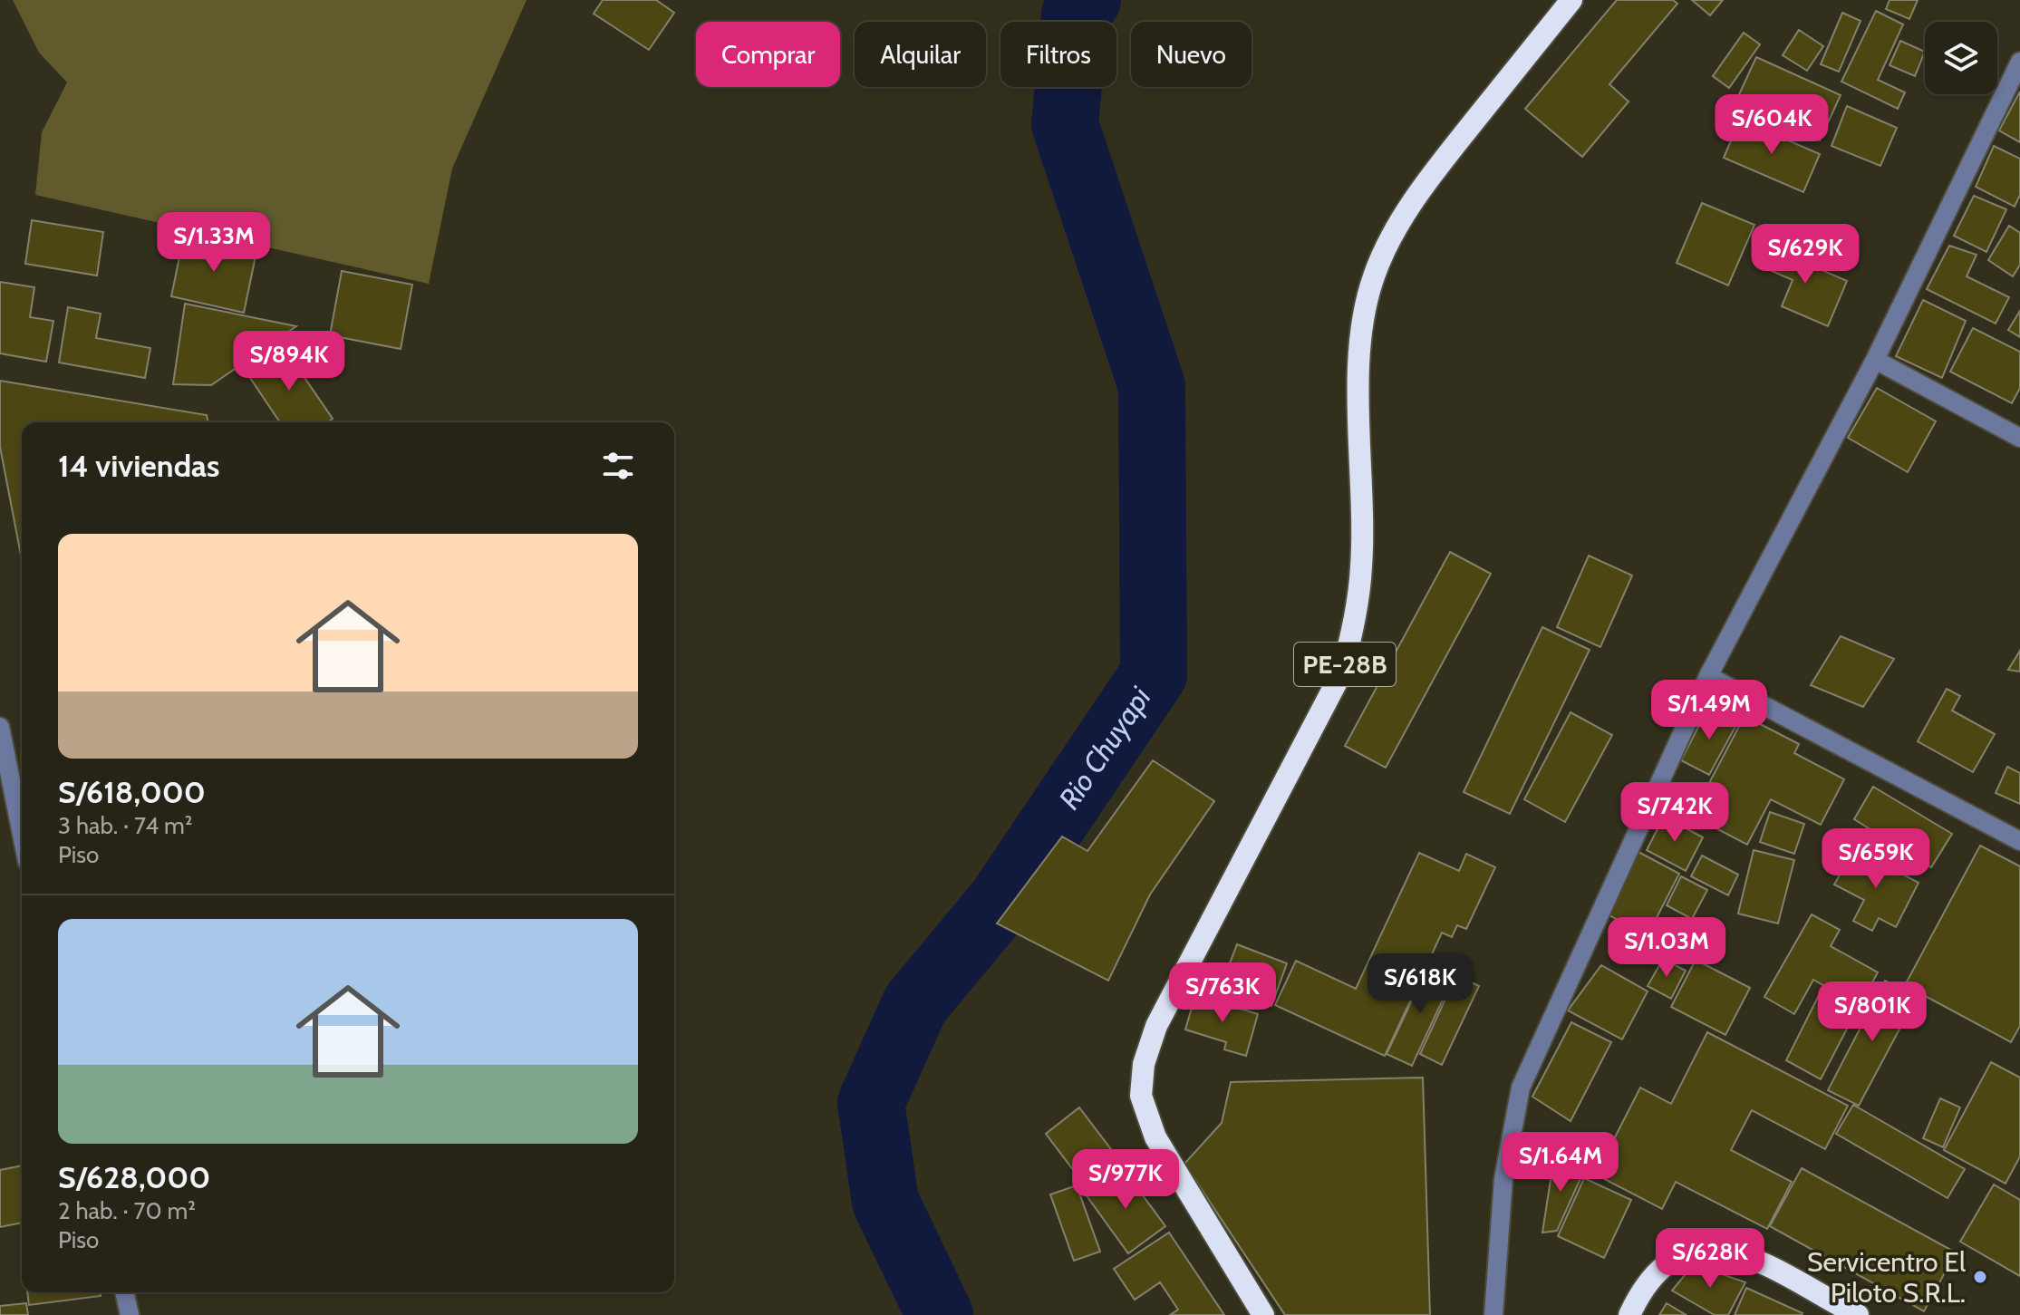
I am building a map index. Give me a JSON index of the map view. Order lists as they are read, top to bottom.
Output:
{
  "streets": {
    "highway": ["PE-28B"]
  },
  "water": ["Rio Chuyapi"],
  "places": ["Servicentro El Piloto S.R.L."],
  "page": {
    "chip": [
      "Comprar",
      "Alquilar",
      "Filtros",
      "Nuevo"
    ],
    "price": [
      "S/604K",
      "S/1.33M",
      "S/629K",
      "S/894K",
      "S/1.49M",
      "S/742K",
      "S/659K",
      "S/1.03M",
      "S/618K",
      "S/763K",
      "S/801K",
      "S/1.64M",
      "S/977K",
      "S/628K"
    ],
    "heading": "14 viviendas",
    "list": [
      {
        "name": "S/618,000",
        "note": "3 hab. · 74 m² · Piso"
      },
      {
        "name": "S/628,000",
        "note": "2 hab. · 70 m² · Piso"
      }
    ]
  }
}
